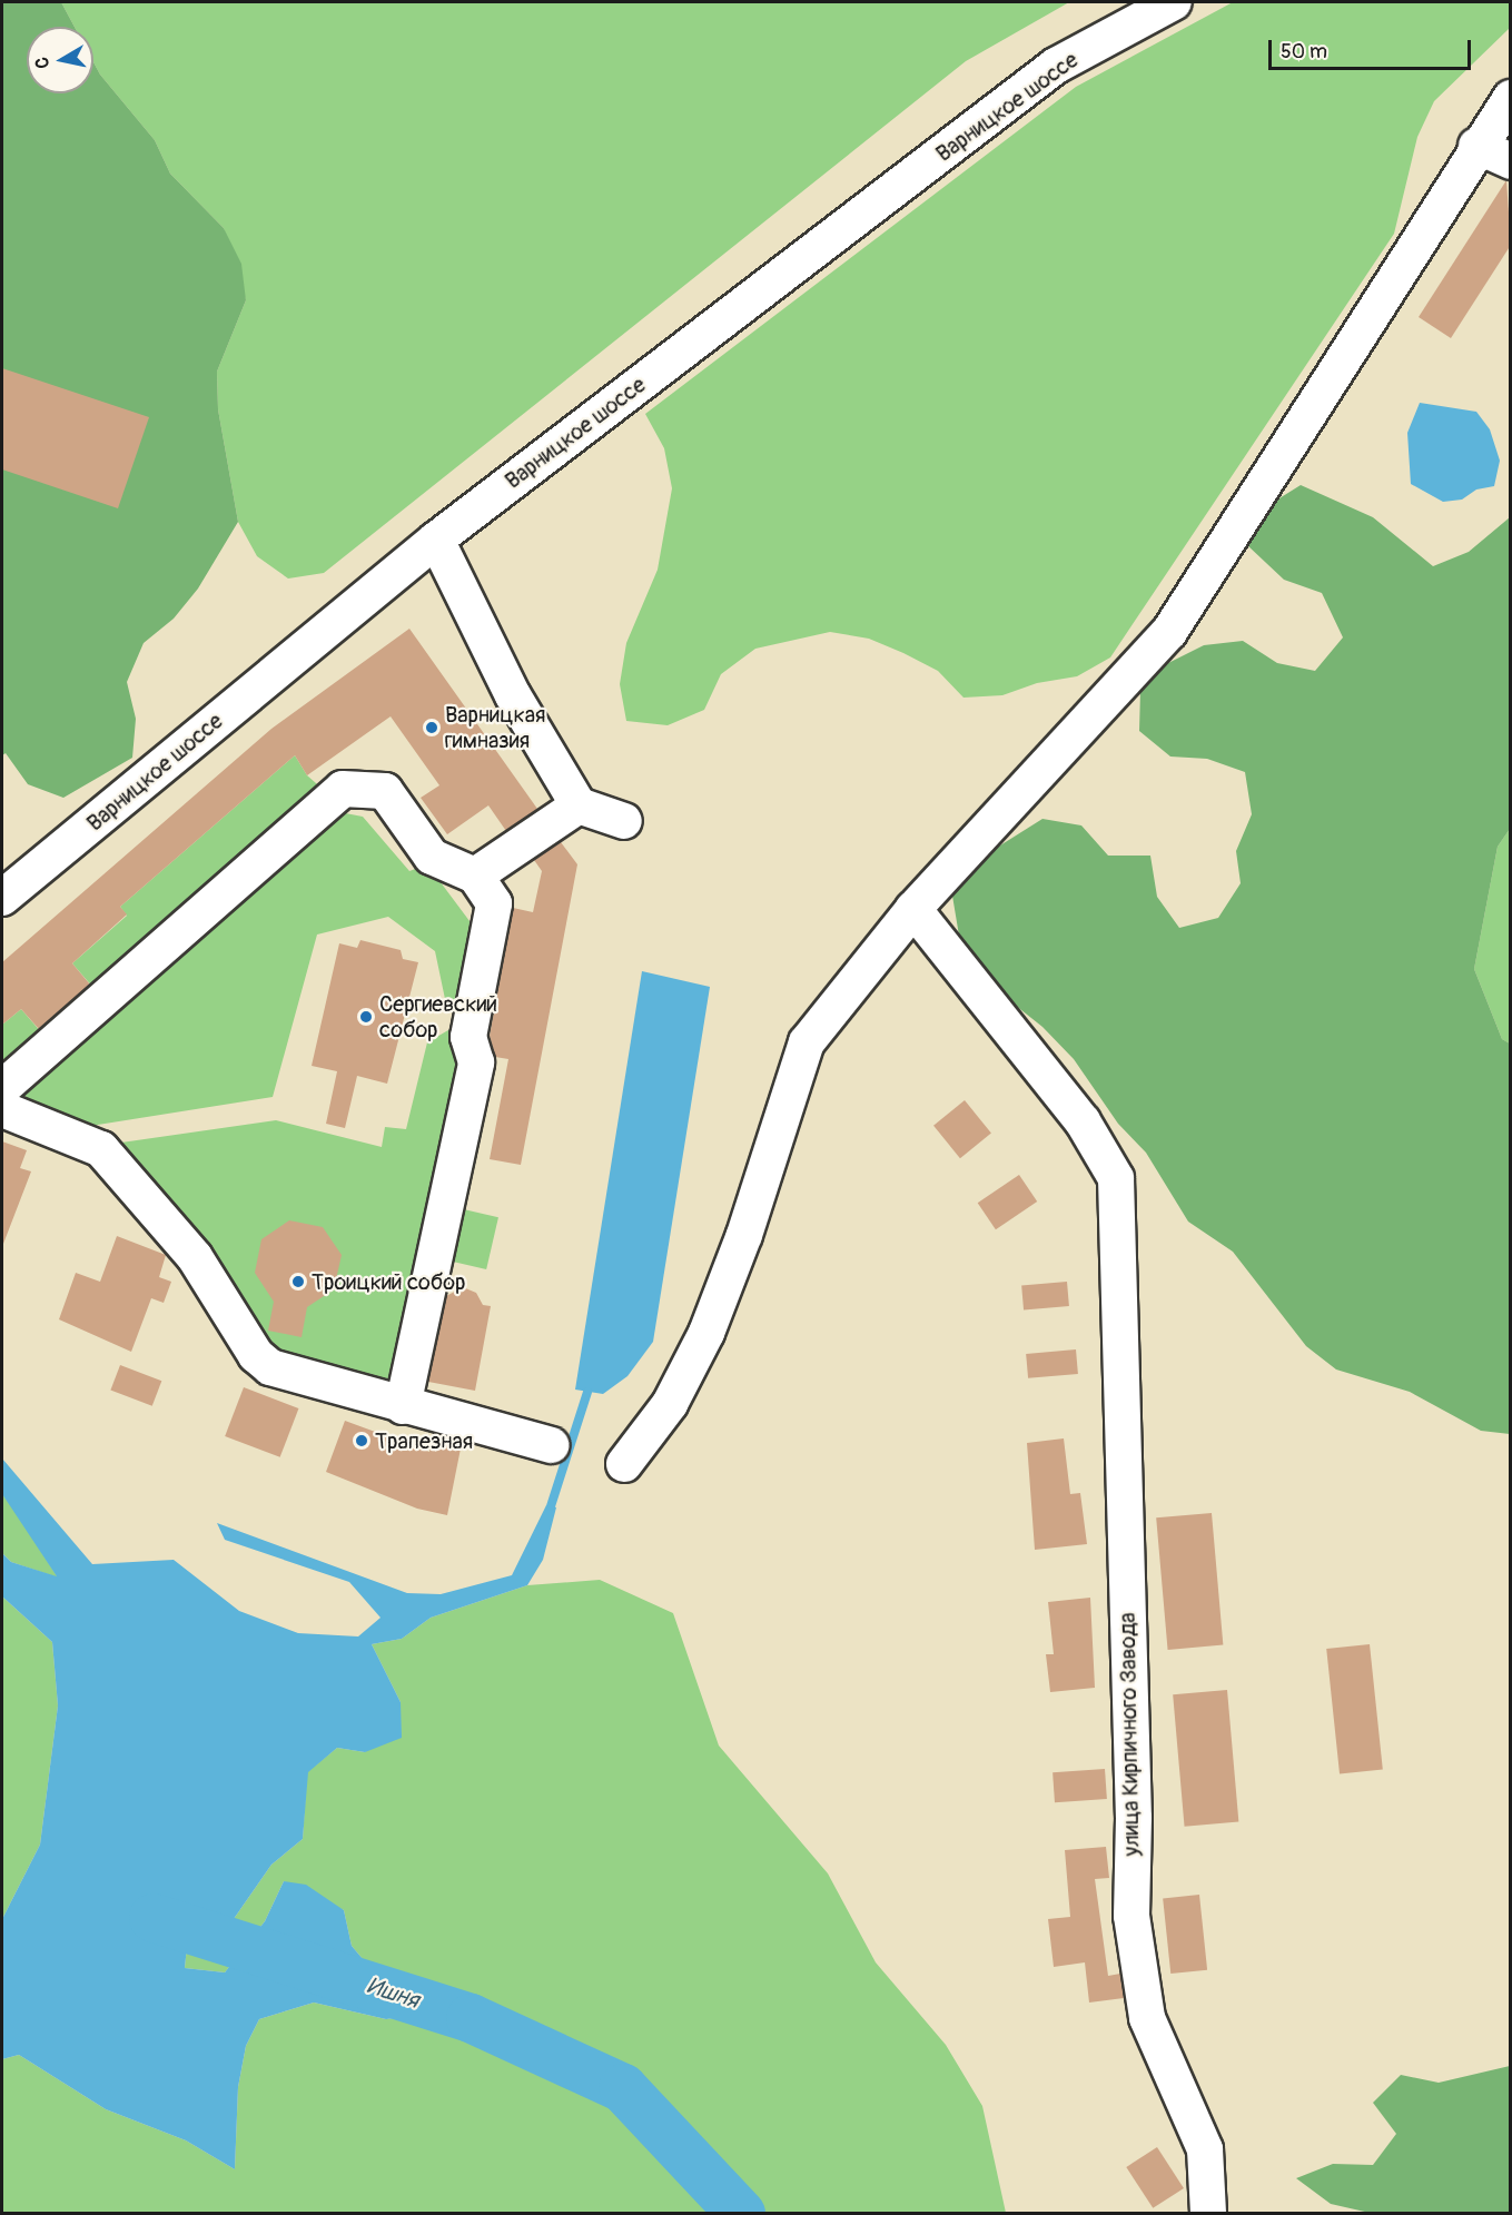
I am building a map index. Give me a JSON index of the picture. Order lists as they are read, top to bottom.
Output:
{
  "streets": {
    "street": ["Варницкое шоссе", "улица Кирпичного Завода"]
  },
  "water": ["Ишня"],
  "places": [
    "Варницкая гимназия",
    "Сергиевский собор",
    "Троицкий собор",
    "Трапезная"
  ],
  "scale_bar": "50 m",
  "north": "left"
}
